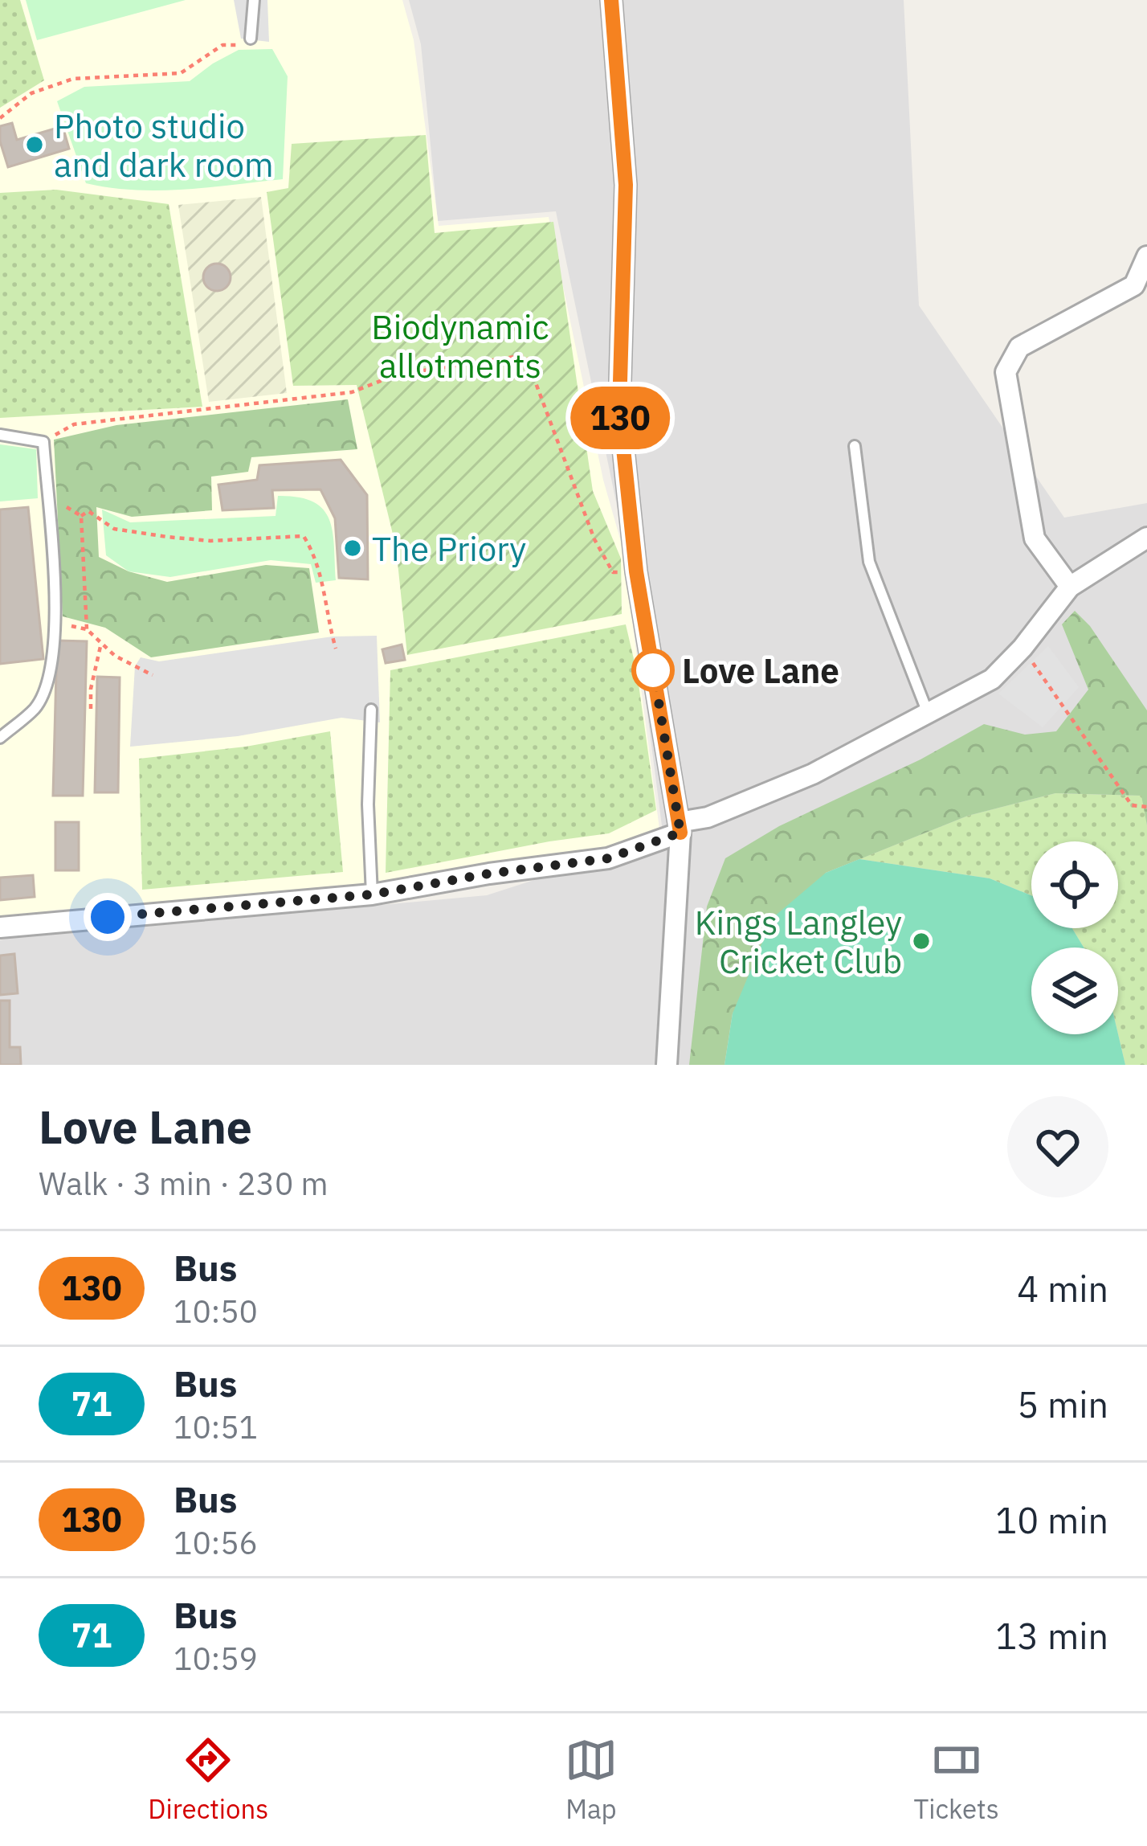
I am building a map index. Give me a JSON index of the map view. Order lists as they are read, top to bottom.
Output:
{
  "parks": ["Biodynamic allotments"],
  "places": [
    "Photo studio and dark room",
    "The Priory",
    "Love Lane",
    "Kings Langley Cricket Club"
  ],
  "lines": ["bus line 130"],
  "page": {
    "on_map": "130",
    "heading": ["Love Lane", "Walk · 3 min · 230 m"],
    "list": [
      {
        "mark": "130",
        "name": "Bus",
        "note": "10:50",
        "value": "4 min"
      },
      {
        "mark": "71",
        "name": "Bus",
        "note": "10:51",
        "value": "5 min"
      },
      {
        "mark": "130",
        "name": "Bus",
        "note": "10:56",
        "value": "10 min"
      },
      {
        "mark": "71",
        "name": "Bus",
        "note": "10:59",
        "value": "13 min"
      }
    ],
    "tabs": ["Directions", "Map", "Tickets"]
  }
}
